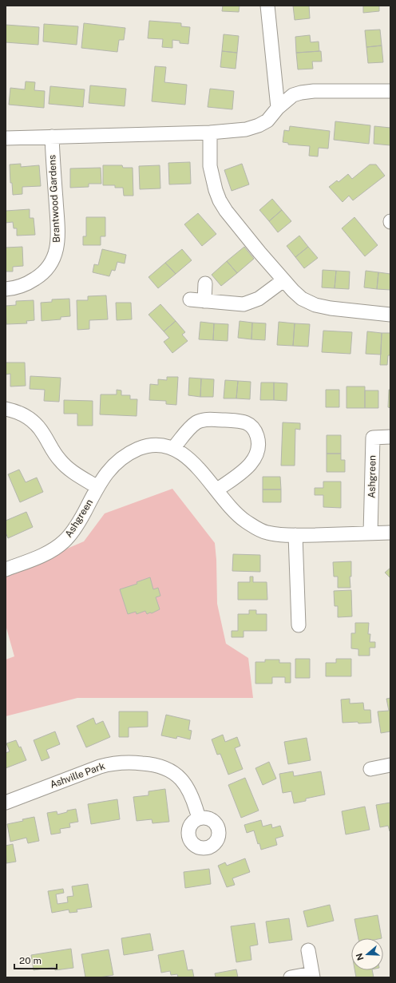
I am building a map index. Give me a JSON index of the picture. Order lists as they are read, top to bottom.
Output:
{
  "streets": {
    "street": ["Brantwood Gardens", "Ashgreen", "Ashville Park"]
  },
  "scale_bar": "20 m",
  "north": "left"
}
